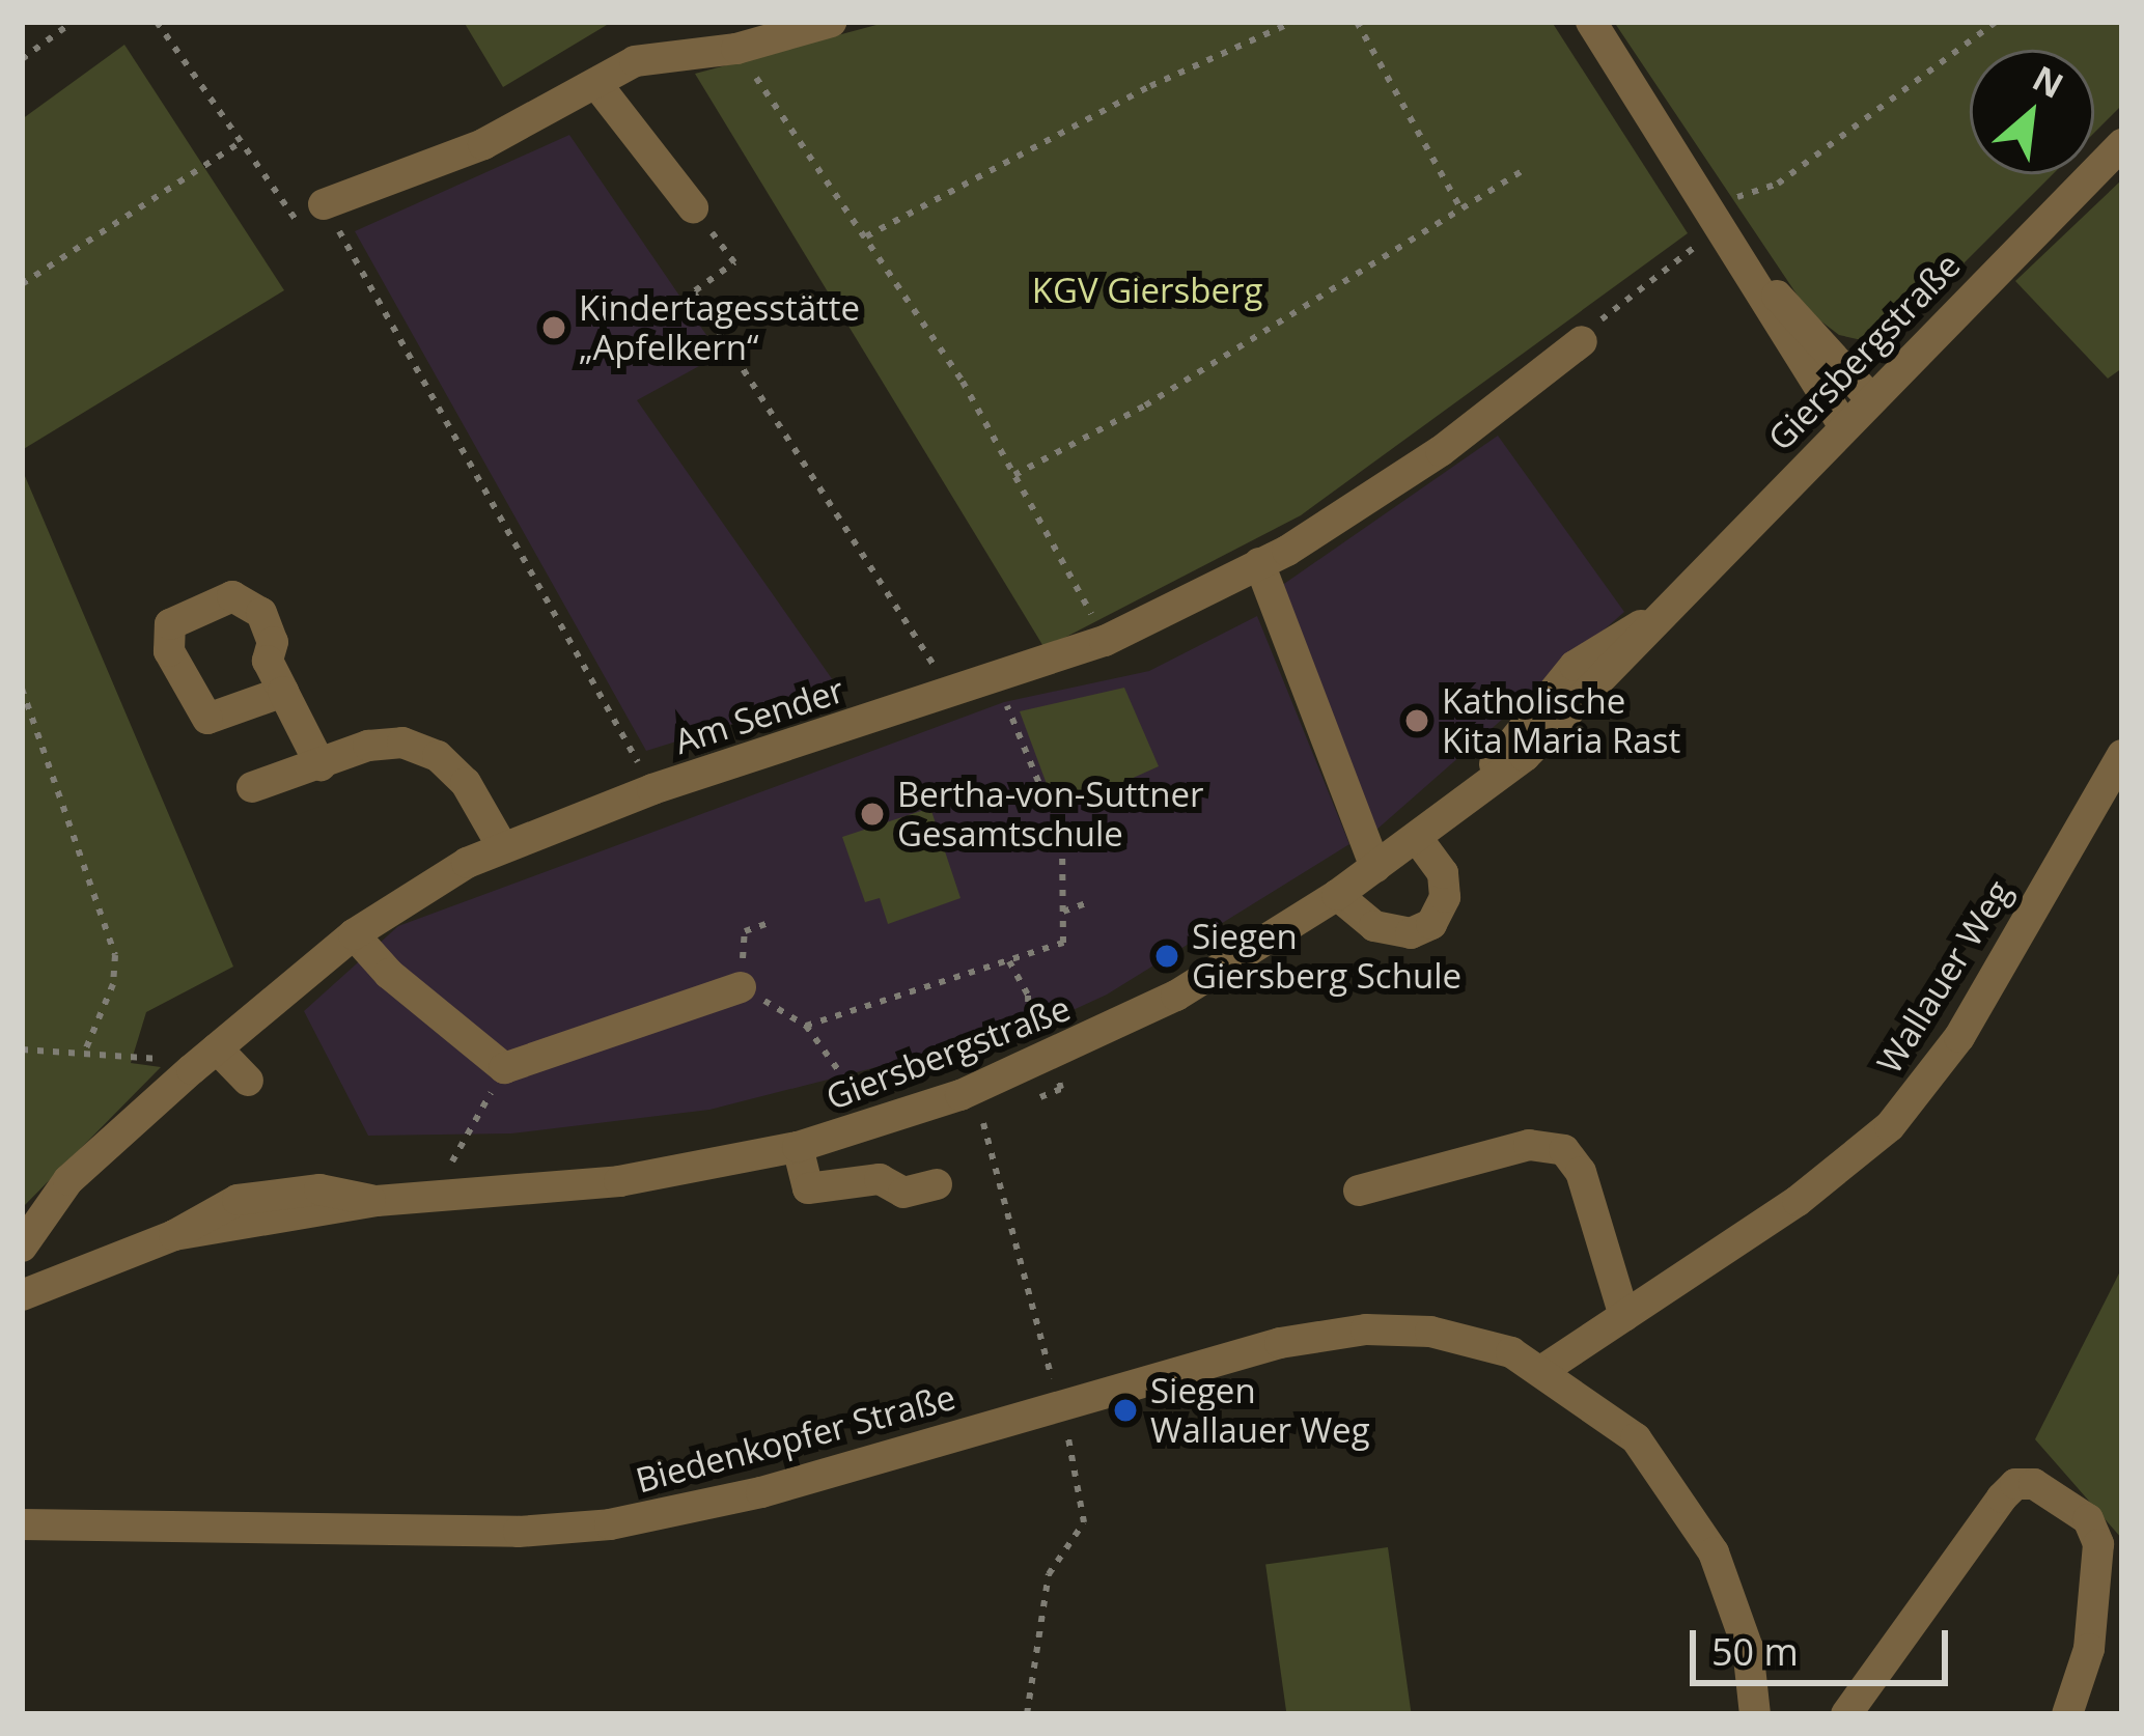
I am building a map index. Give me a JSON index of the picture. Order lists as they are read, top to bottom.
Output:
{
  "streets": {
    "street": [
      "Giersbergstraße",
      "Am Sender",
      "Wallauer Weg",
      "Biedenkopfer Straße"
    ]
  },
  "crossings": [
    ["Wallauer Weg", "Biedenkopfer Straße"]
  ],
  "parks": ["KGV Giersberg"],
  "places": [
    "Kindertagesstätte „Apfelkern“",
    "Katholische Kita Maria Rast",
    "Bertha-von-Suttner Gesamtschule",
    "Siegen Giersberg Schule",
    "Siegen Wallauer Weg"
  ],
  "scale_bar": "50 m",
  "north": "top right"
}
